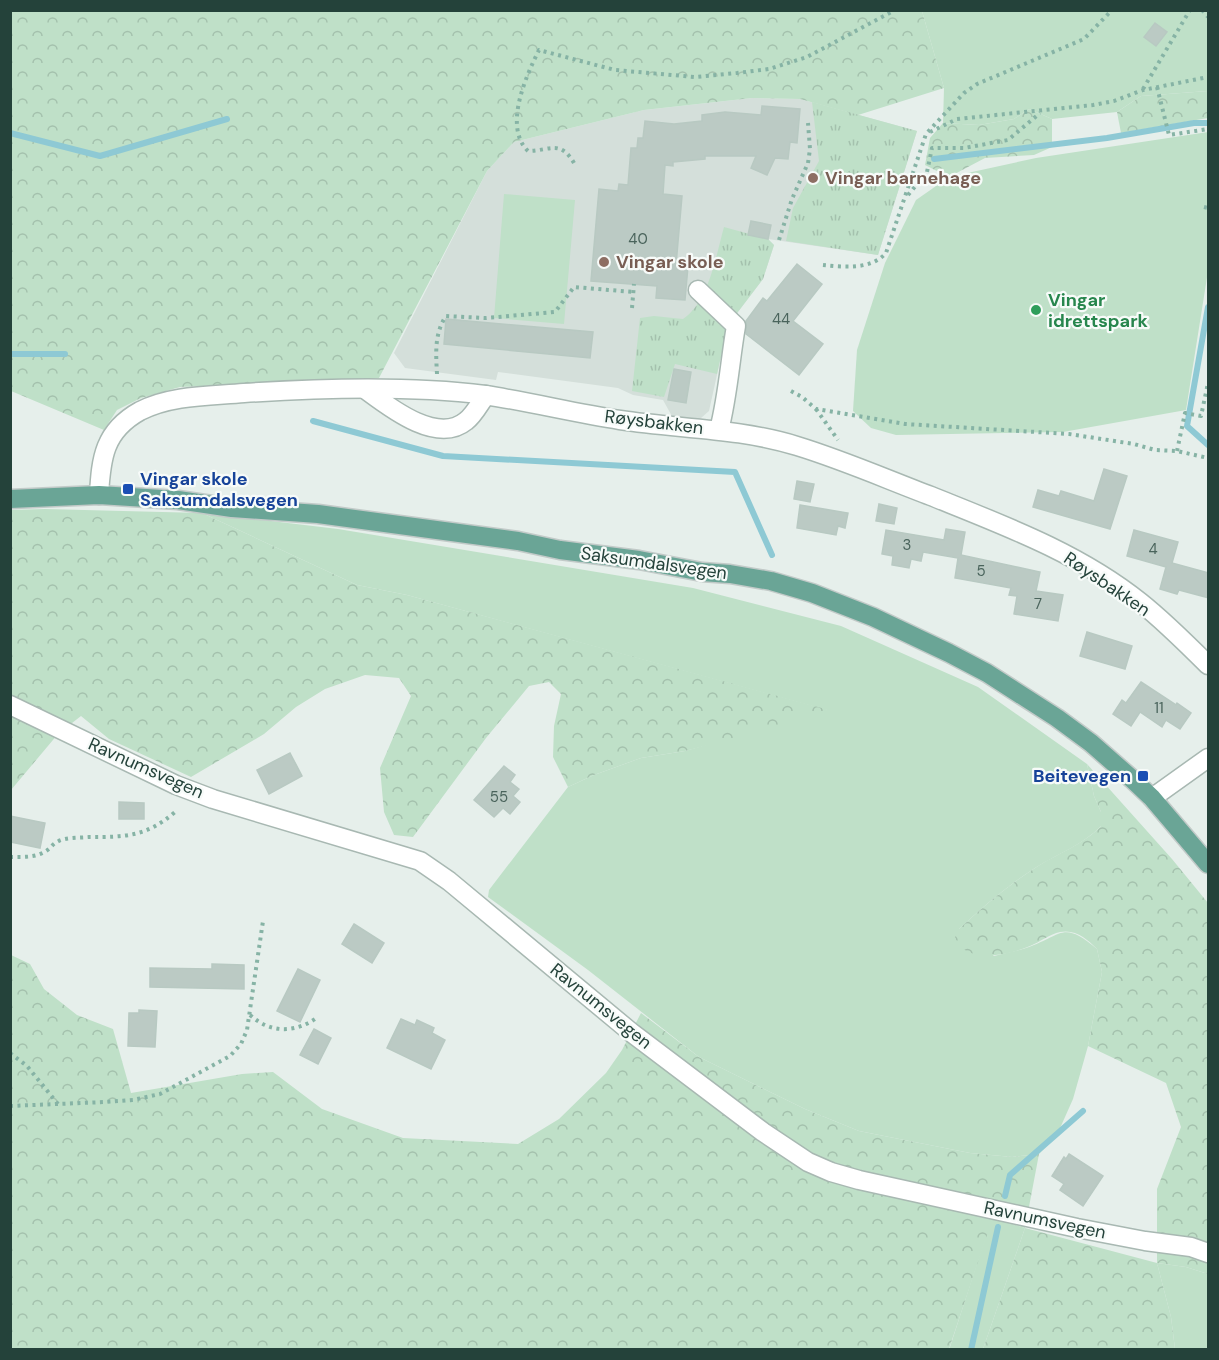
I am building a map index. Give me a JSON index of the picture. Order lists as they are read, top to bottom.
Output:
{
  "streets": {
    "main road": ["Saksumdalsvegen"],
    "street": ["Røysbakken", "Ravnumsvegen"]
  },
  "crossings": [
    ["Røysbakken", "Saksumdalsvegen"]
  ],
  "places": {
    "other": ["Vingar barnehage", "Vingar skole", "Vingar idrettspark"],
    "transit": ["Vingar skole Saksumdalsvegen", "Beitevegen"]
  },
  "house_numbers": [
    "40",
    "44",
    "3",
    "4",
    "5",
    "7",
    "11",
    "55"
  ]
}
